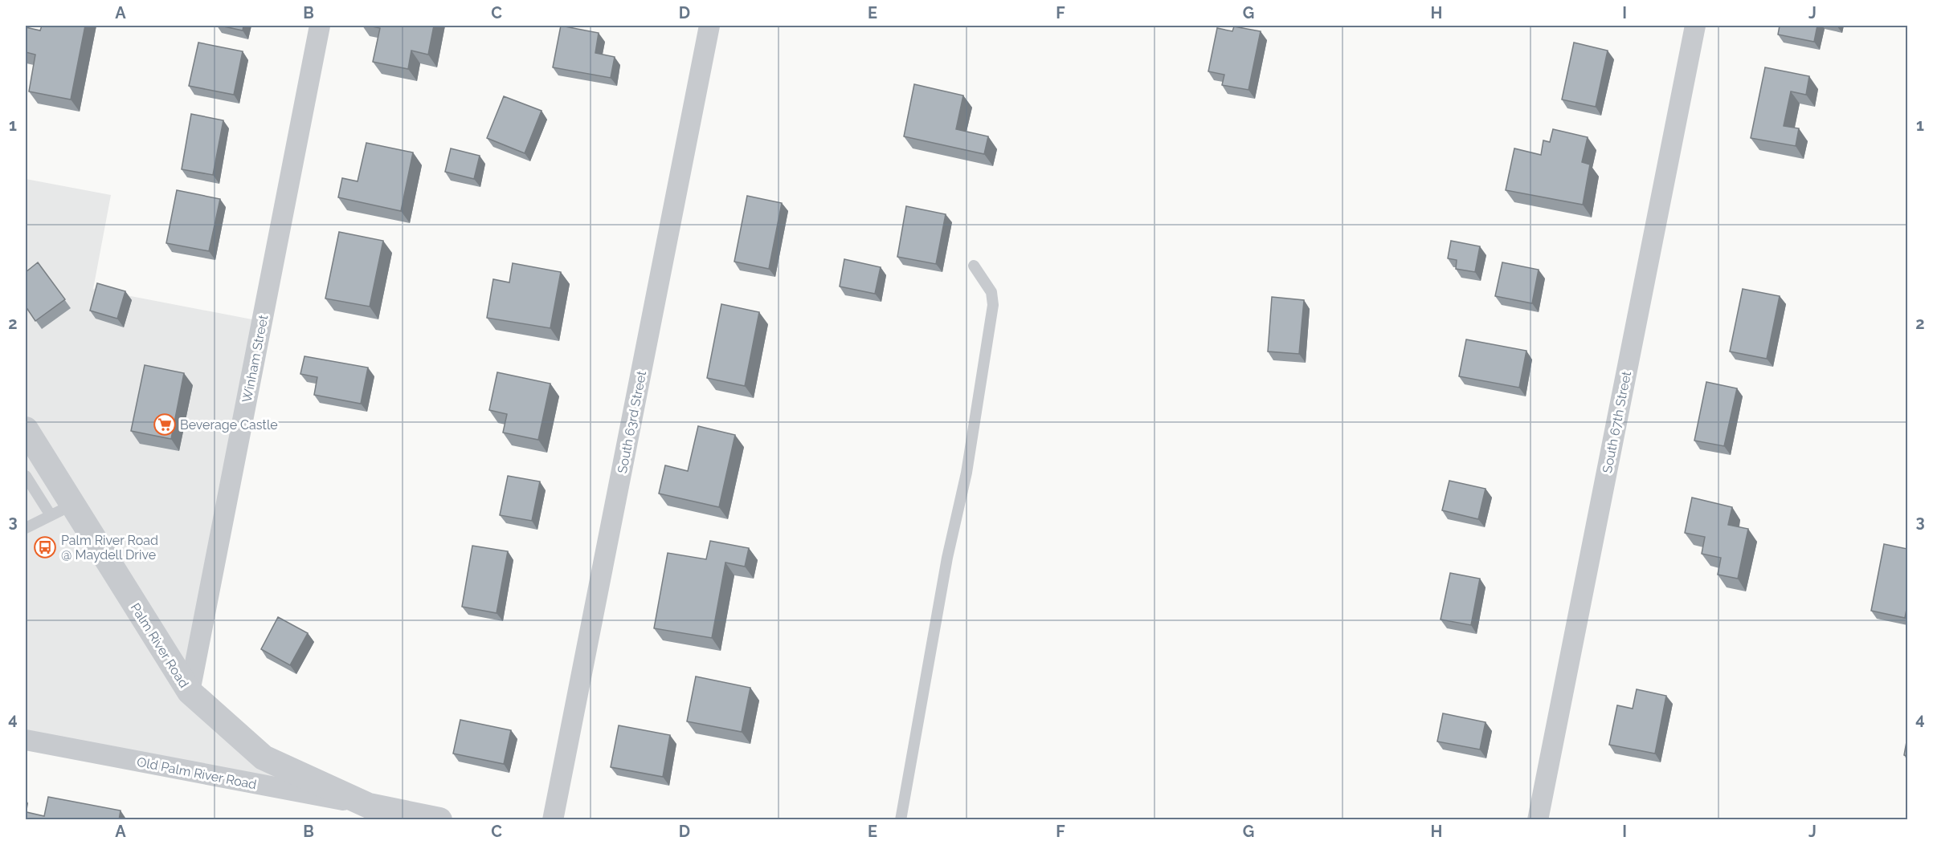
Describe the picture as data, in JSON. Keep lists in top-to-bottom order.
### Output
{
  "streets": {
    "street": [
      "Winham Street",
      "South 63rd Street",
      "South 67th Street",
      "Palm River Road",
      "Old Palm River Road"
    ]
  },
  "crossings": [
    ["Winham Street", "Palm River Road"],
    ["Palm River Road", "Old Palm River Road"]
  ],
  "places": {
    "supermarket": ["Beverage Castle"],
    "bus stop": ["Palm River Road @ Maydell Drive"]
  },
  "grid": {
    "columns": [
      "A",
      "B",
      "C",
      "D",
      "E",
      "F",
      "G",
      "H",
      "I",
      "J"
    ],
    "rows": [
      "1",
      "2",
      "3",
      "4"
    ]
  }
}
